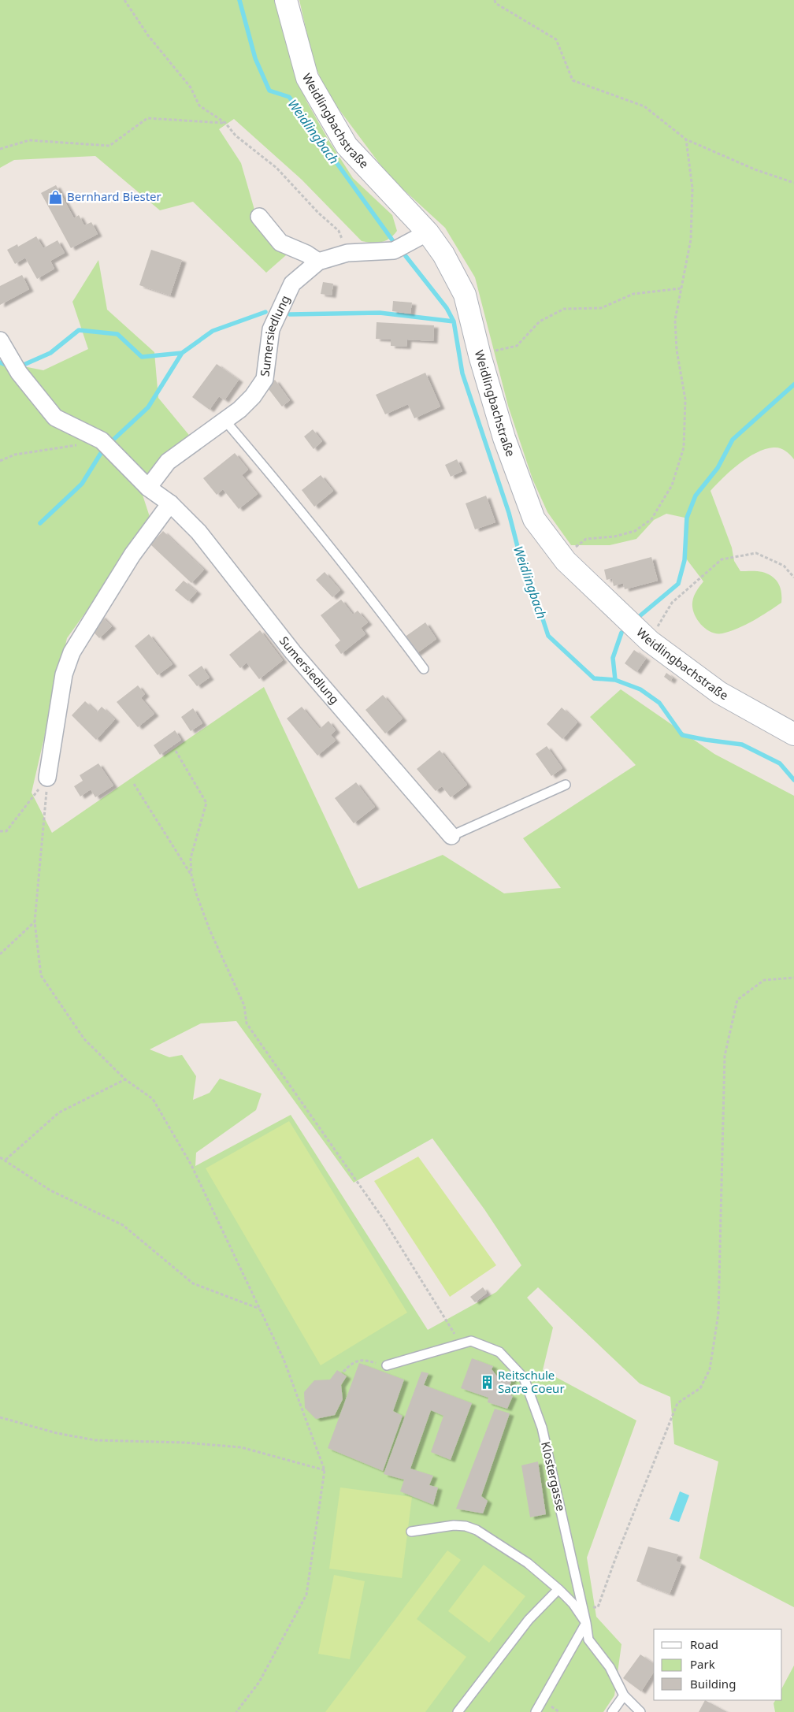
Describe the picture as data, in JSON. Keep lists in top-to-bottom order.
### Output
{
  "streets": {
    "main road": ["Weidlingbachstraße"],
    "street": ["Sumersiedlung"],
    "lane": ["Klostergasse"]
  },
  "crossings": [
    ["Weidlingbachstraße", "Sumersiedlung"]
  ],
  "water": ["Weidlingbach"],
  "places": {
    "shop": ["Bernhard Biester"],
    "building": ["Reitschule Sacre Coeur"]
  },
  "legend": ["Road", "Park", "Building"]
}
